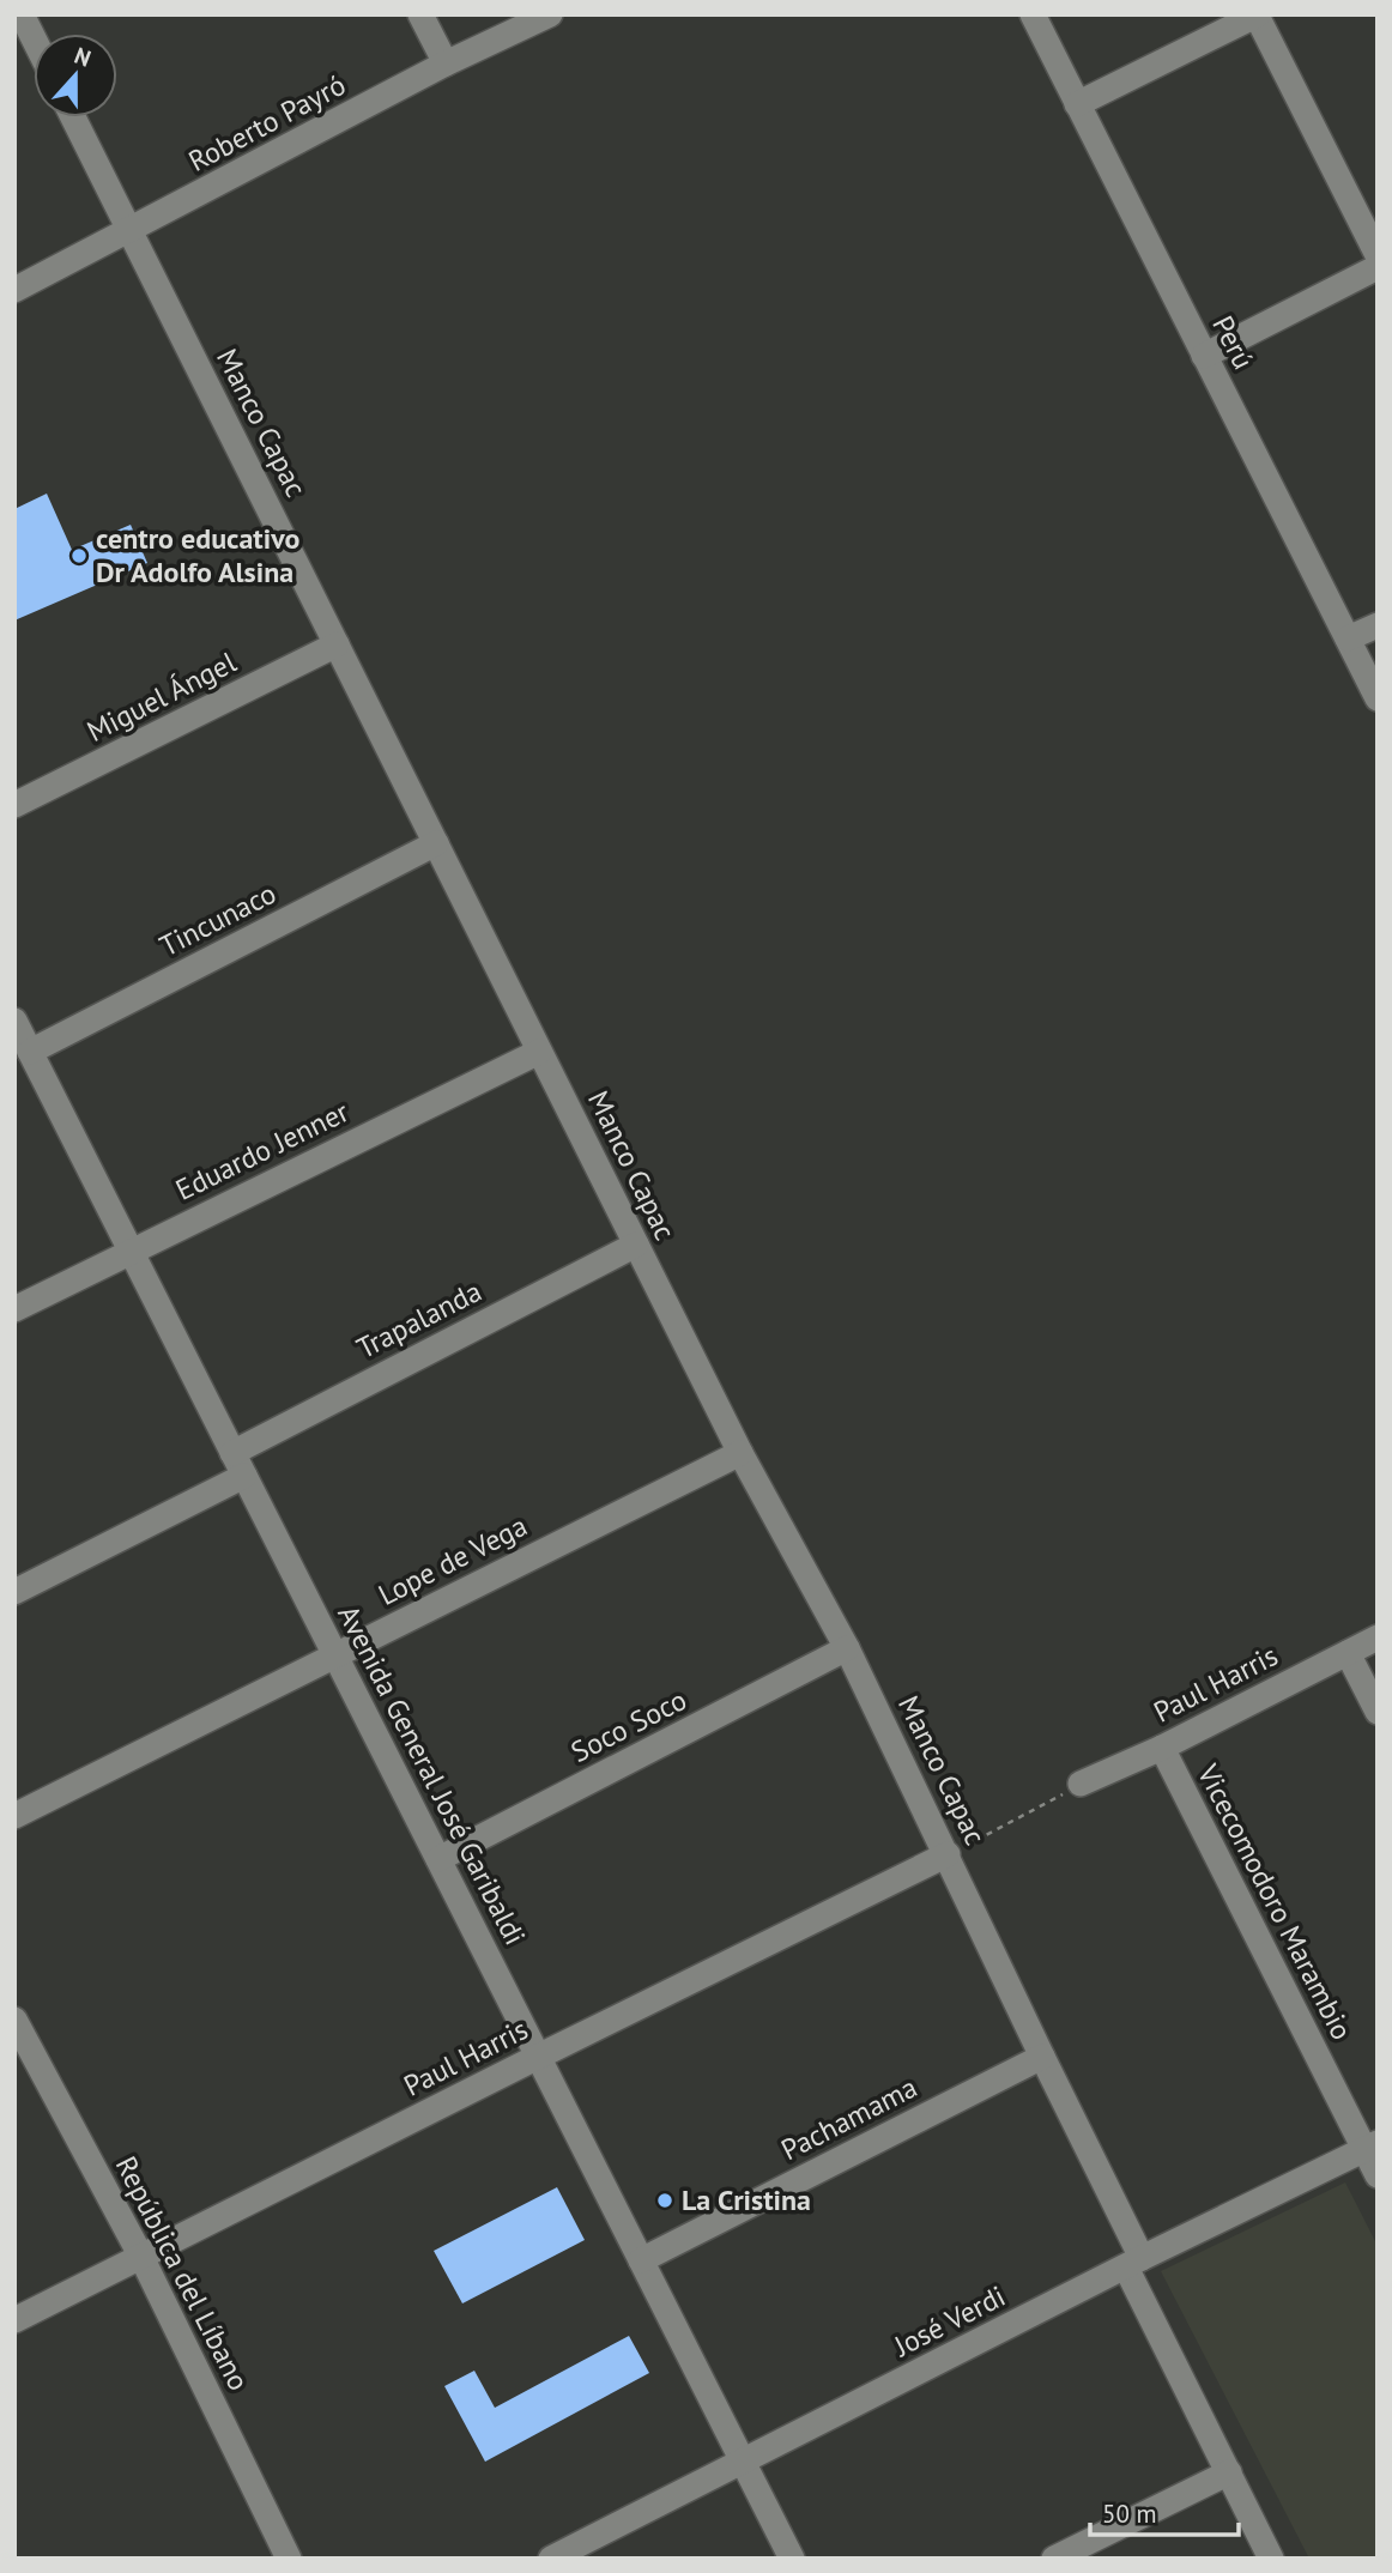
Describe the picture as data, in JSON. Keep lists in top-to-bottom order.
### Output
{
  "streets": {
    "street": [
      "Roberto Payró",
      "Perú",
      "Manco Capac",
      "Miguel Ángel",
      "Tincunaco",
      "Eduardo Jenner",
      "Trapalanda",
      "Lope de Vega",
      "Paul Harris",
      "Soco Soco",
      "Avenida General José Garibaldi",
      "Vicecomodoro Marambio",
      "Pachamama",
      "República del Líbano",
      "José Verdi"
    ]
  },
  "crossings": [
    ["Roberto Payró", "Manco Capac"],
    ["Manco Capac", "Miguel Ángel"],
    ["Manco Capac", "Tincunaco"],
    ["Manco Capac", "Eduardo Jenner"],
    ["Manco Capac", "Trapalanda"],
    ["Manco Capac", "Lope de Vega"],
    ["Manco Capac", "Paul Harris"],
    ["Manco Capac", "Soco Soco"],
    ["Manco Capac", "Pachamama"],
    ["Manco Capac", "José Verdi"],
    ["Tincunaco", "Avenida General José Garibaldi"],
    ["Eduardo Jenner", "Avenida General José Garibaldi"],
    ["Trapalanda", "Avenida General José Garibaldi"],
    ["Lope de Vega", "Avenida General José Garibaldi"],
    ["Paul Harris", "Avenida General José Garibaldi"],
    ["Paul Harris", "Vicecomodoro Marambio"],
    ["Paul Harris", "República del Líbano"],
    ["Soco Soco", "Avenida General José Garibaldi"],
    ["Avenida General José Garibaldi", "Pachamama"],
    ["Avenida General José Garibaldi", "José Verdi"],
    ["Vicecomodoro Marambio", "José Verdi"]
  ],
  "places": ["centro educativo Dr Adolfo Alsina", "La Cristina"],
  "scale_bar": "50 m",
  "north": "top"
}
